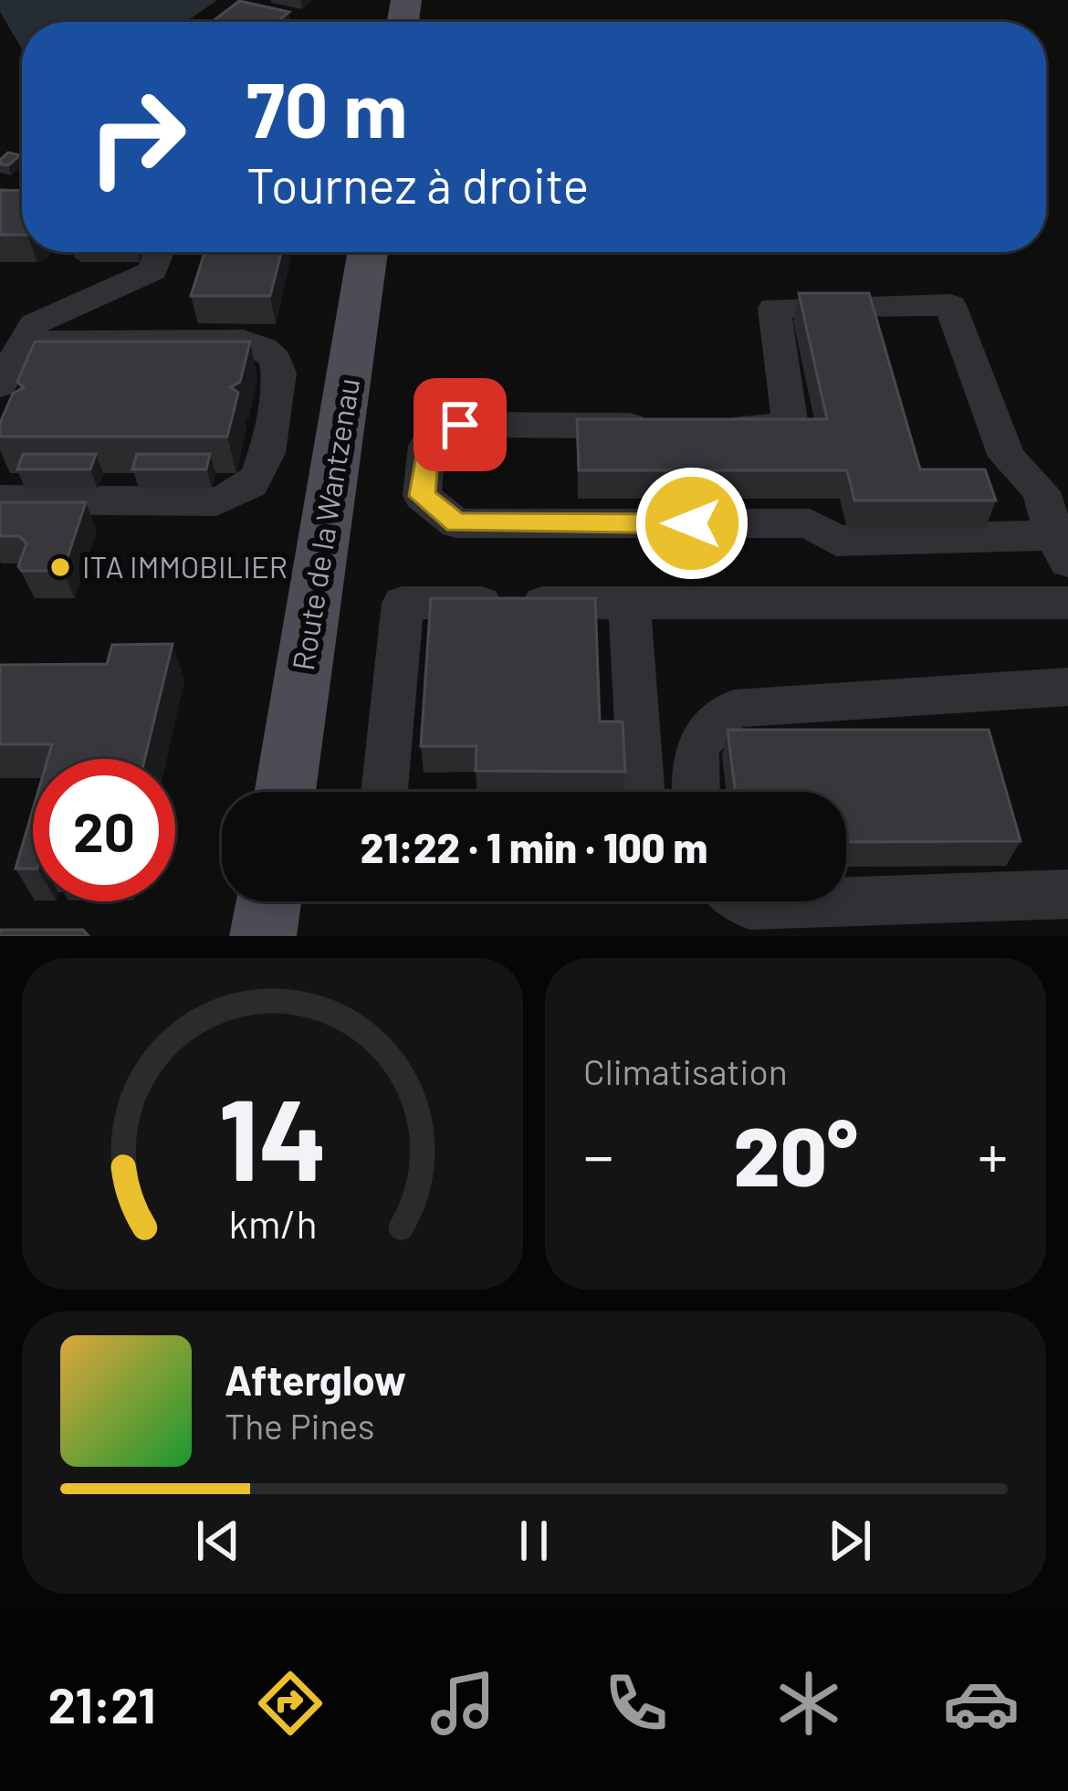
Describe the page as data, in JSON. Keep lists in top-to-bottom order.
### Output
{
  "streets": {
    "main road": ["Route de la Wantzenau"]
  },
  "places": ["ITA IMMOBILIER"],
  "page": {
    "turn": ["70 m", "Tournez à droite"],
    "limit": "20",
    "trip": "21:22 · 1 min · 100 m",
    "tile": "Climatisation",
    "heat": ["−", "20°", "+"],
    "song": ["Afterglow", "The Pines"],
    "tabs": "21:21",
    "gauge": ["14", "km/h"]
  }
}
